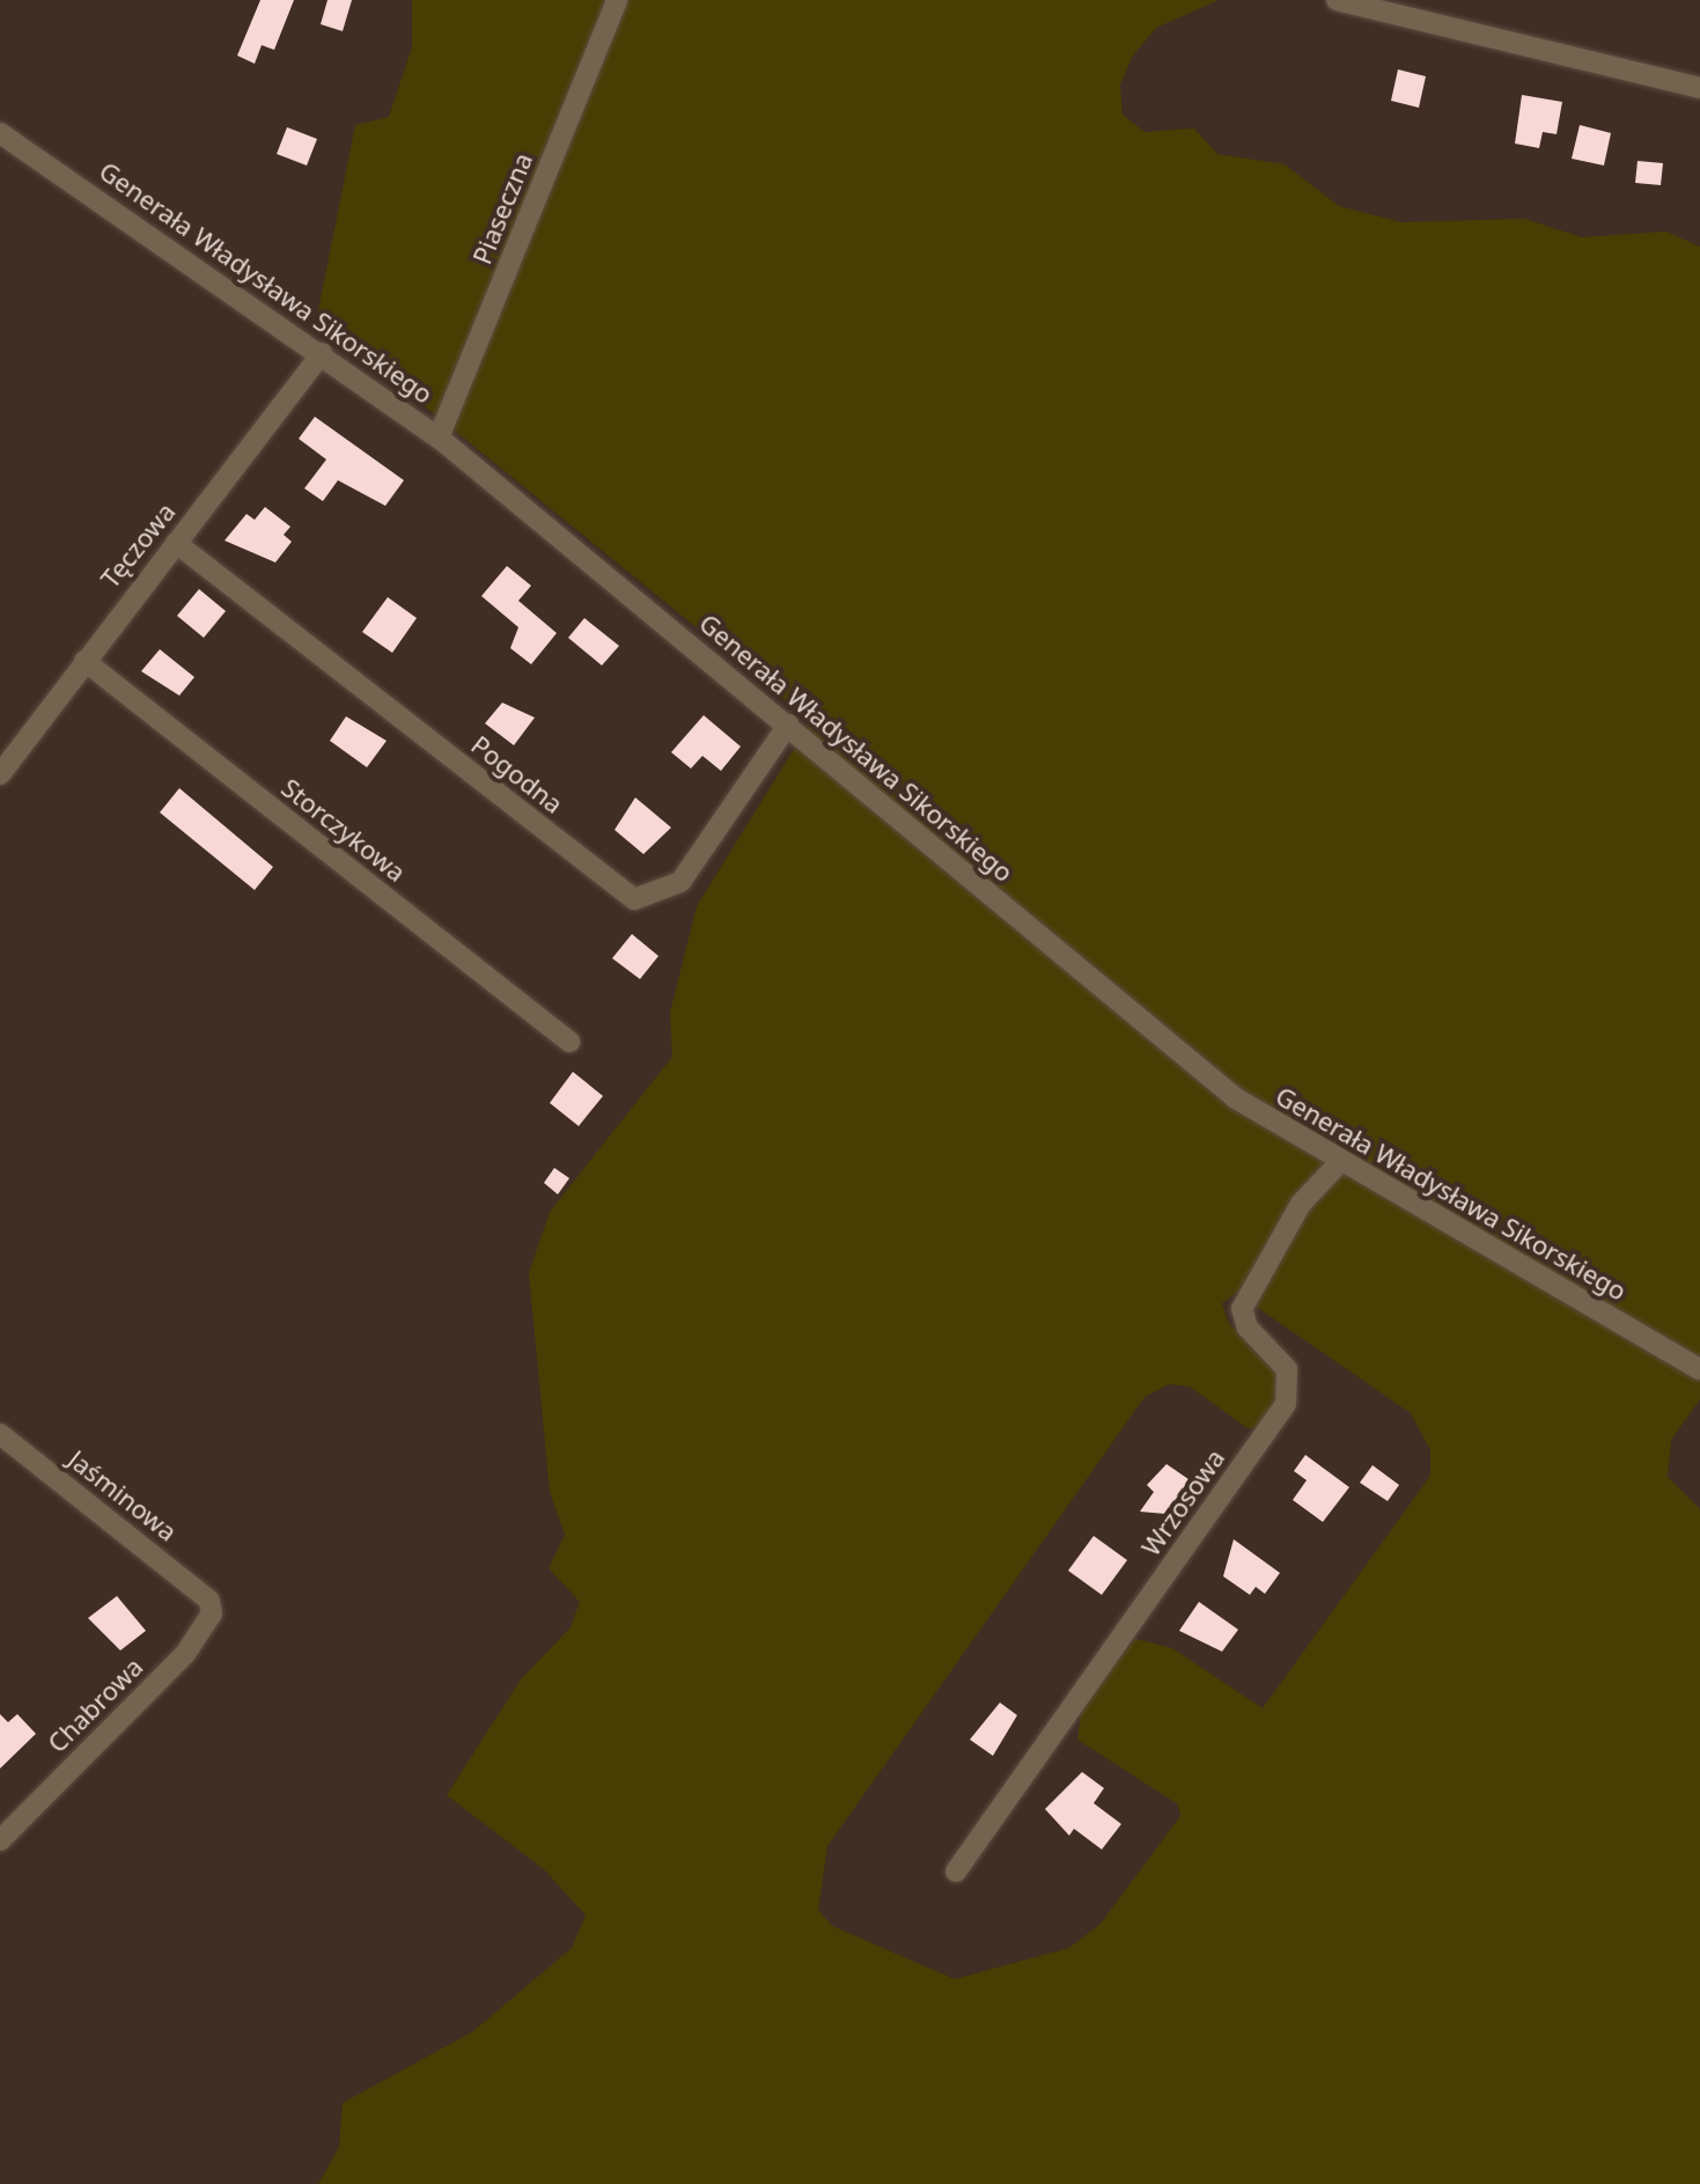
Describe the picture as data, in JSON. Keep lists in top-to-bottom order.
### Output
{
  "streets": {
    "street": [
      "Piaseczna",
      "Generała Władysława Sikorskiego",
      "Tęczowa",
      "Pogodna",
      "Storczykowa",
      "Jaśminowa",
      "Wrzosowa",
      "Chabrowa"
    ]
  },
  "crossings": [
    ["Piaseczna", "Generała Władysława Sikorskiego"],
    ["Generała Władysława Sikorskiego", "Tęczowa"],
    ["Generała Władysława Sikorskiego", "Pogodna"],
    ["Generała Władysława Sikorskiego", "Wrzosowa"],
    ["Tęczowa", "Pogodna"],
    ["Tęczowa", "Storczykowa"],
    ["Jaśminowa", "Chabrowa"]
  ]
}
